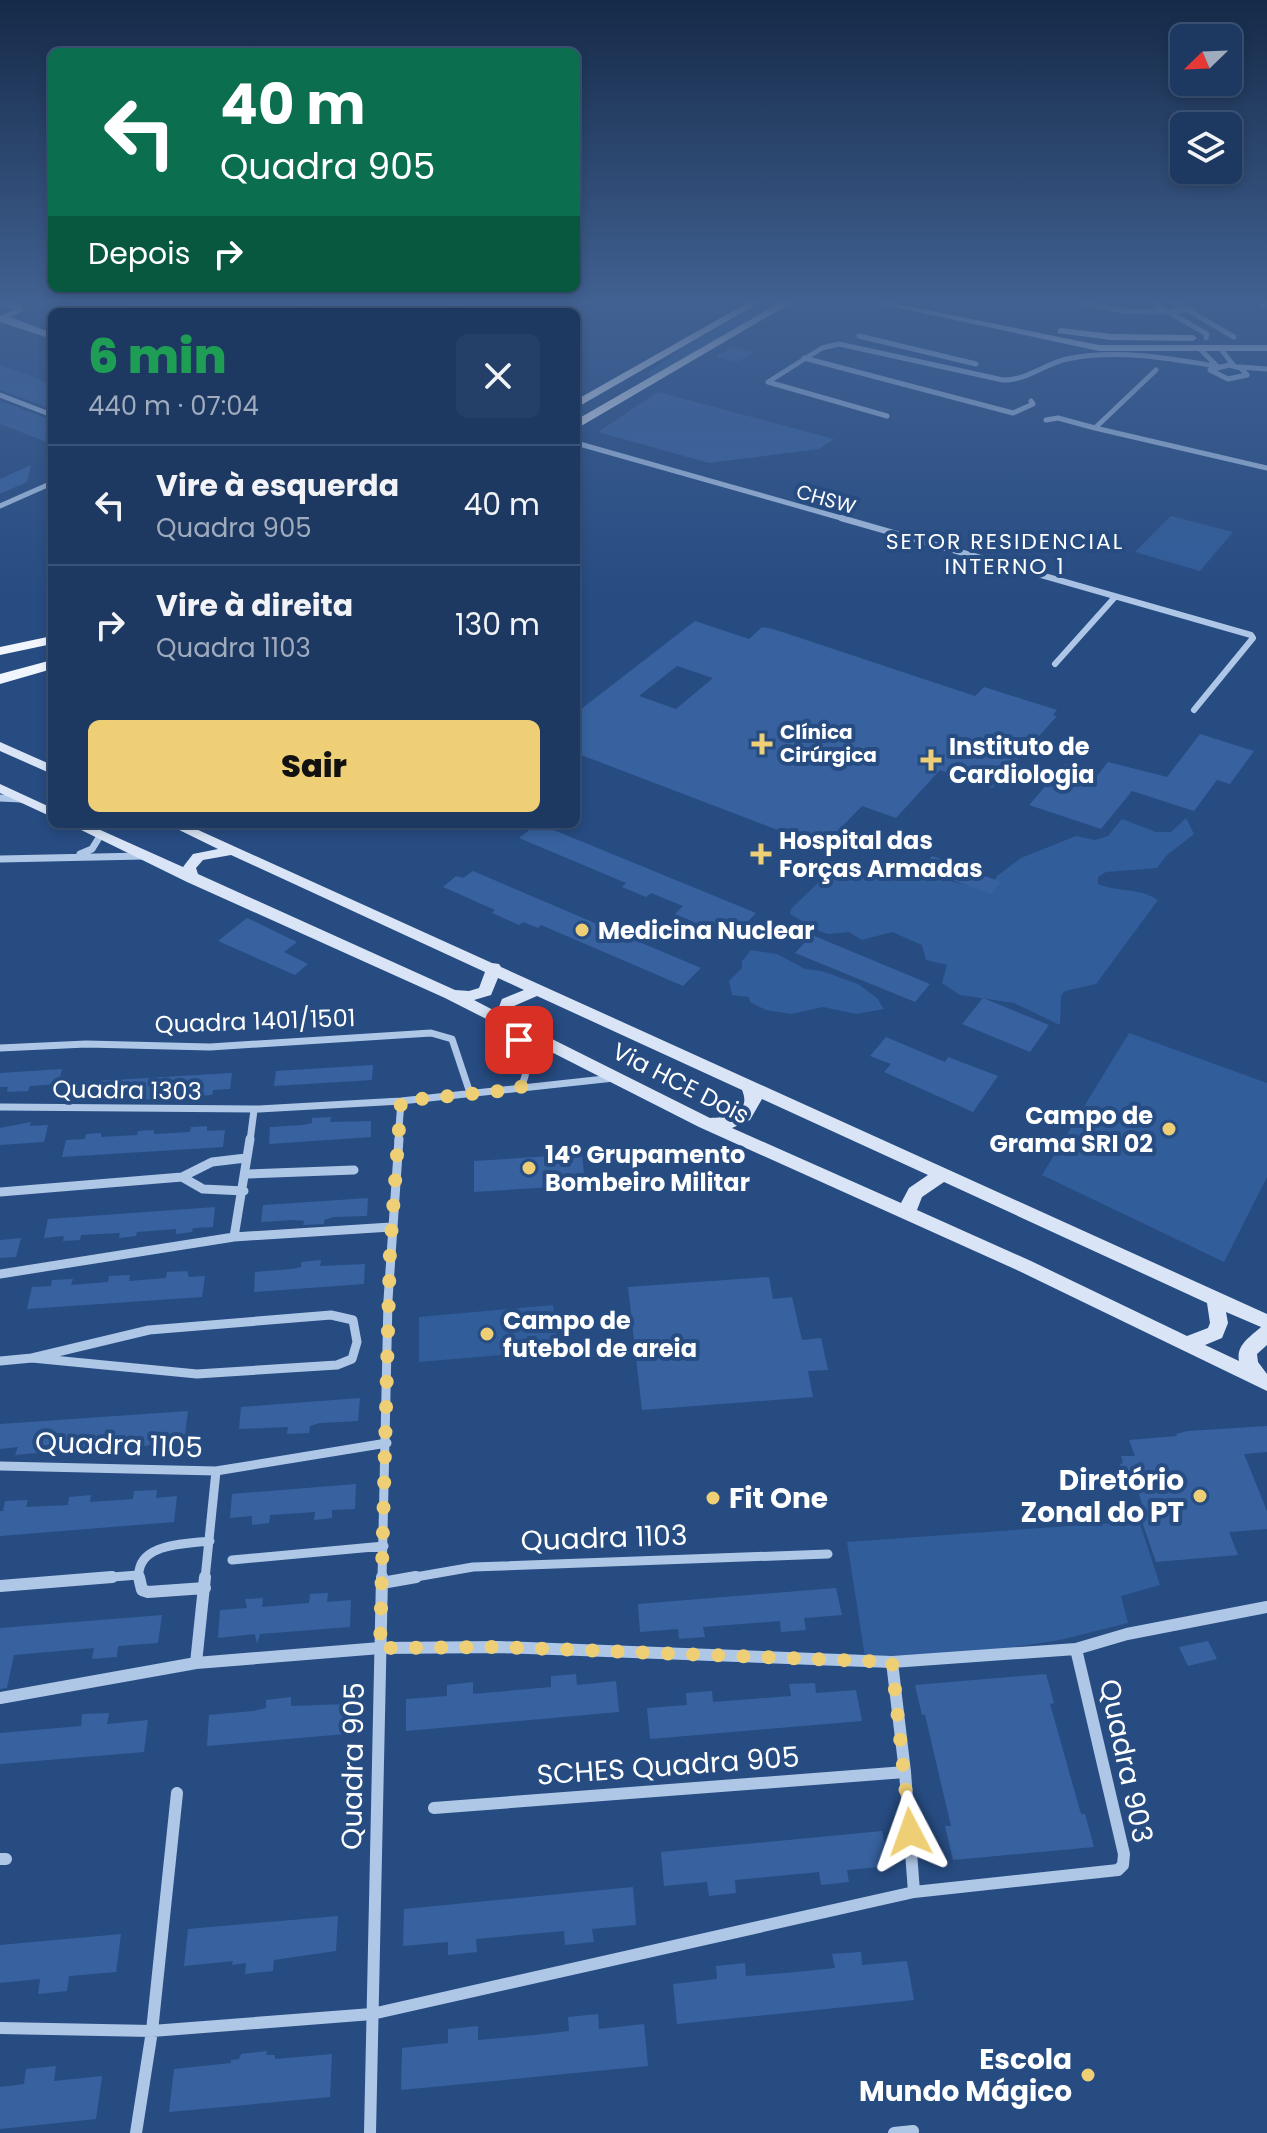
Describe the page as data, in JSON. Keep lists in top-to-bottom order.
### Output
{
  "streets": {
    "main road": ["Via HCE Dois"],
    "street": [
      "CHSW",
      "Quadra 1401/1501",
      "Quadra 1303",
      "Quadra 1105",
      "Quadra 1103",
      "Quadra 903",
      "Quadra 905",
      "SCHES Quadra 905"
    ]
  },
  "crossings": [
    ["Quadra 1401/1501", "Quadra 1303"],
    ["Via HCE Dois", "Quadra 1303"]
  ],
  "districts": ["SETOR RESIDENCIAL INTERNO 1"],
  "places": {
    "health": ["Clínica Cirúrgica", "Instituto de Cardiologia", "Hospital das Forças Armadas"],
    "other": [
      "Medicina Nuclear",
      "Campo de Grama SRI 02",
      "14° Grupamento Bombeiro Militar",
      "Campo de futebol de areia",
      "Diretório Zonal do PT",
      "Fit One",
      "Escola Mundo Mágico"
    ]
  },
  "north": "bottom left",
  "page": {
    "turn": ["40 m", "Quadra 905"],
    "then": "Depois",
    "heading": ["6 min", "440 m · 07:04"],
    "list": [
      {
        "name": "Vire à esquerda",
        "note": "Quadra 905",
        "value": "40 m"
      },
      {
        "name": "Vire à direita",
        "note": "Quadra 1103",
        "value": "130 m"
      }
    ],
    "buttons": "Sair"
  }
}
